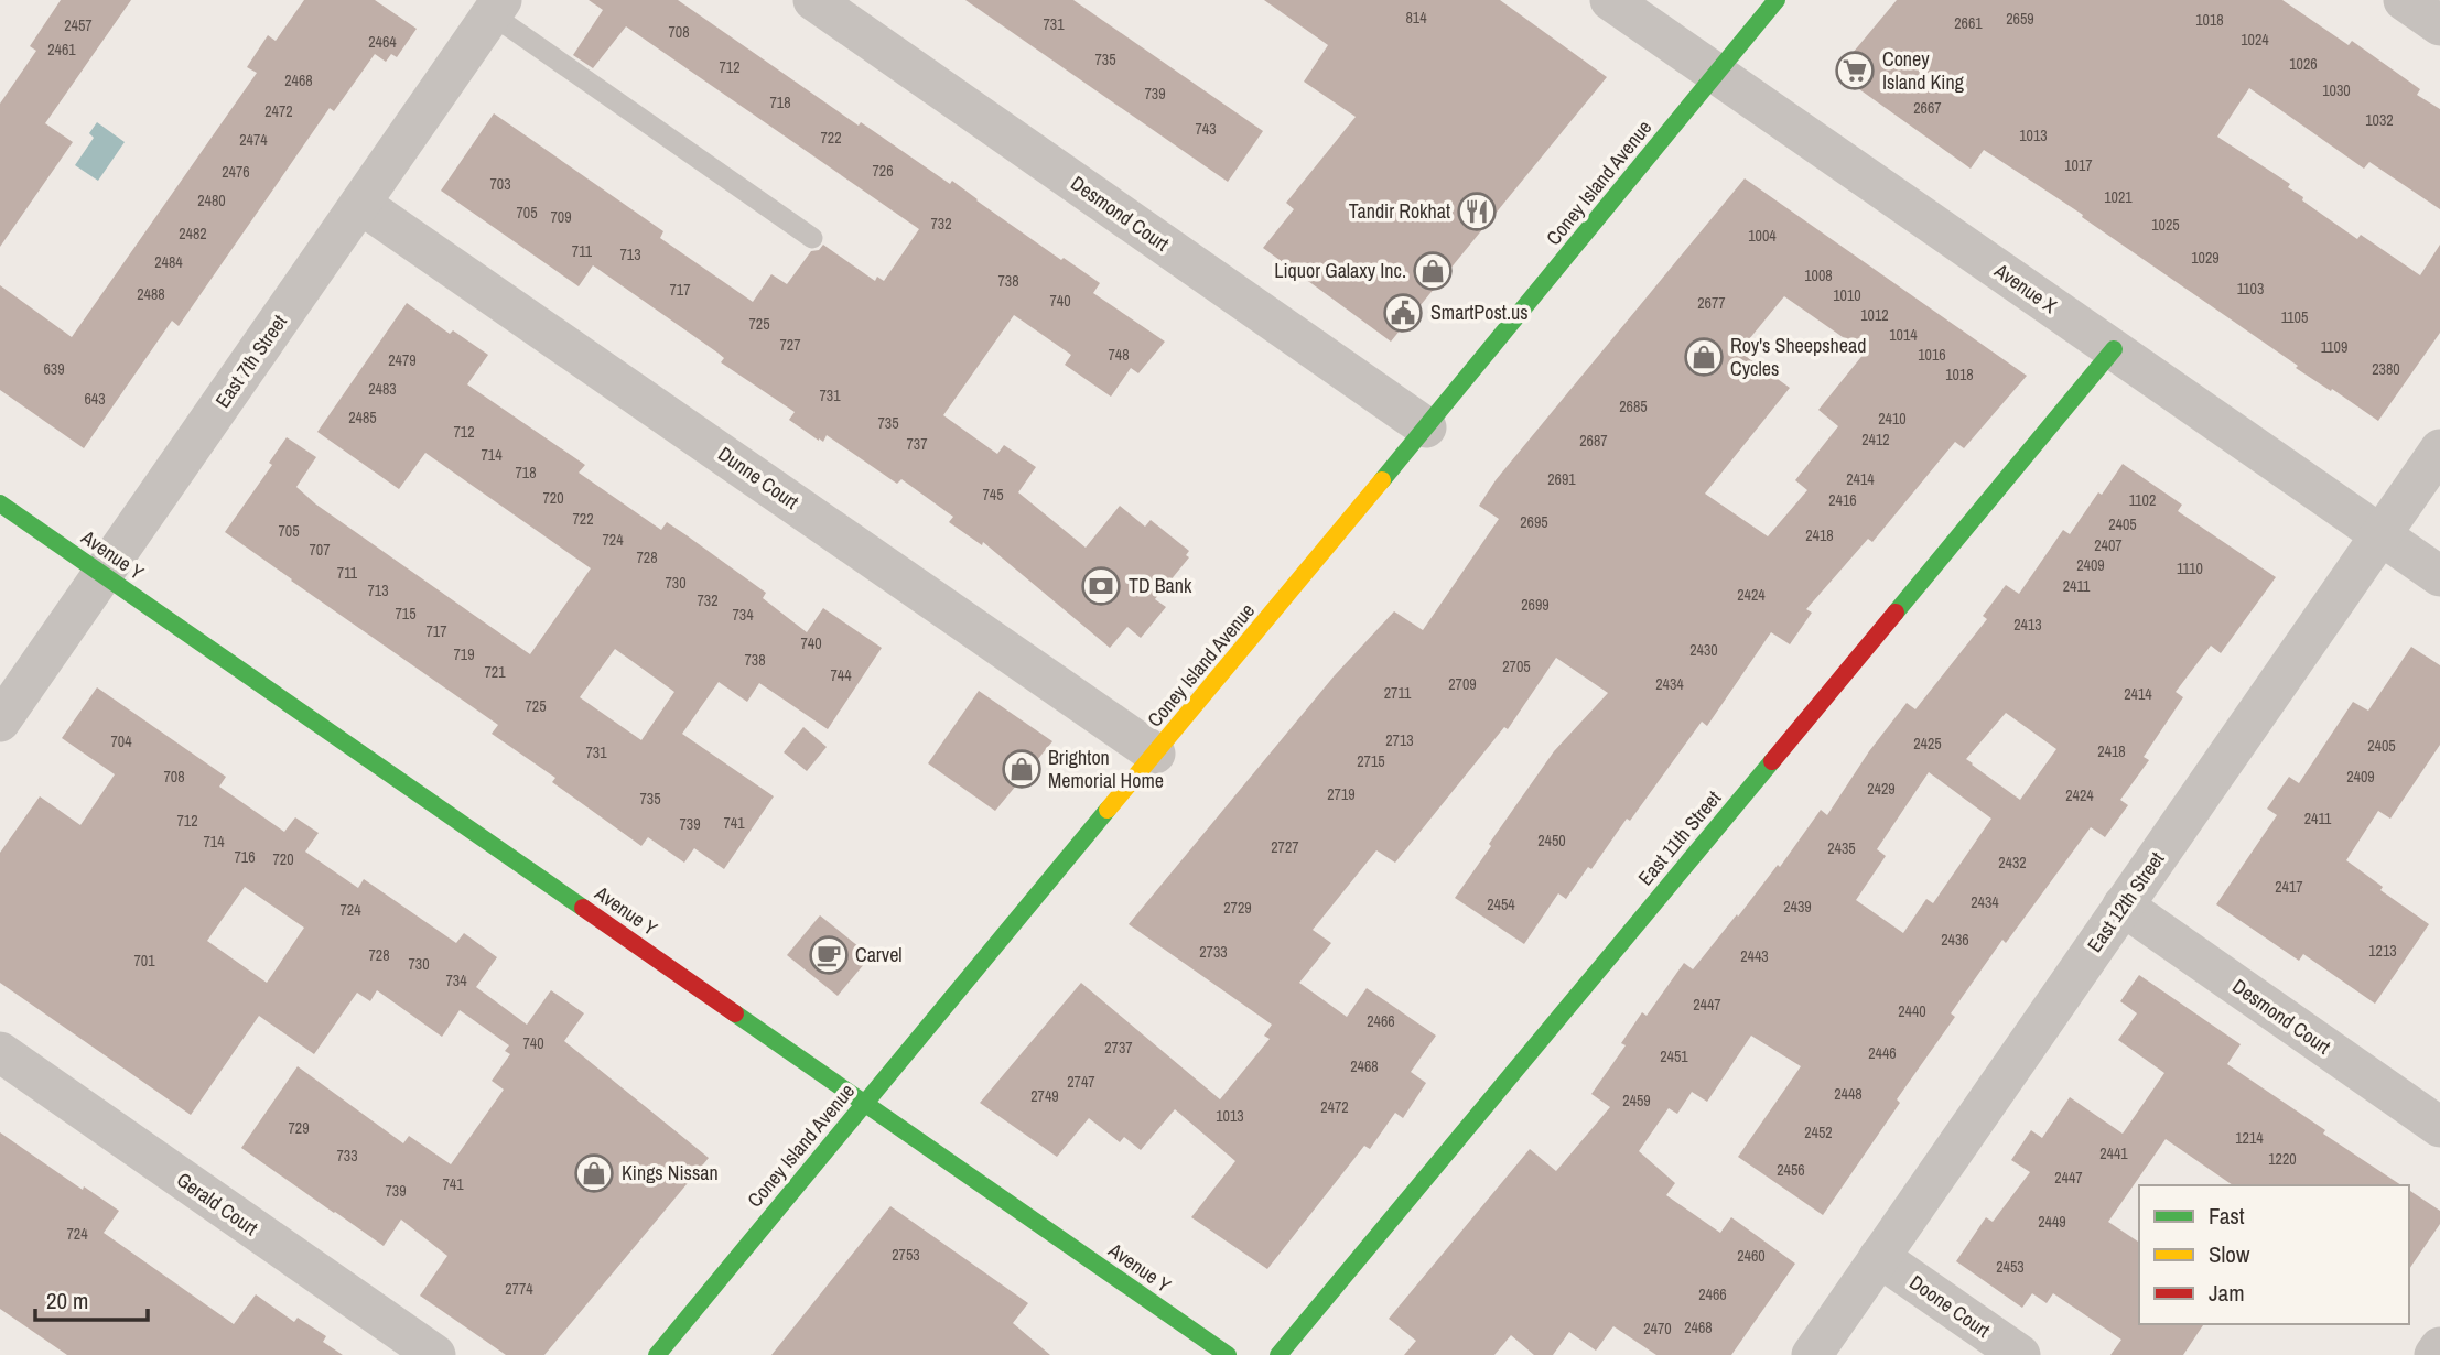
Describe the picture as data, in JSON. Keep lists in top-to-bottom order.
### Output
{
  "streets": {
    "street": [
      "Coney Island Avenue",
      "Desmond Court",
      "Avenue X",
      "East 7th Street",
      "Dunne Court",
      "Avenue Y",
      "East 11th Street",
      "East 12th Street",
      "Gerald Court",
      "Doone Court"
    ]
  },
  "crossings": [
    ["Coney Island Avenue", "Desmond Court"],
    ["Coney Island Avenue", "Avenue X"],
    ["Coney Island Avenue", "Dunne Court"],
    ["Coney Island Avenue", "Avenue Y"],
    ["Desmond Court", "East 12th Street"],
    ["Avenue X", "East 11th Street"],
    ["Avenue X", "East 12th Street"],
    ["East 7th Street", "Dunne Court"],
    ["East 7th Street", "Avenue Y"],
    ["East 12th Street", "Doone Court"]
  ],
  "places": {
    "supermarket": ["Coney Island King"],
    "restaurant": ["Tandir Rokhat"],
    "shop": [
      "Liquor Galaxy Inc.",
      "Roy's Sheepshead Cycles",
      "Brighton Memorial Home",
      "Kings Nissan"
    ],
    "public building": ["SmartPost.us"],
    "bank": ["TD Bank"],
    "cafe": ["Carvel"]
  },
  "house_numbers": [
    "814",
    "2659",
    "1018",
    "2661",
    "731",
    "2457",
    "708",
    "1024",
    "2464",
    "2461",
    "735",
    "1026",
    "712",
    "2468",
    "1030",
    "739",
    "718",
    "2667",
    "2472",
    "1032",
    "743",
    "1013",
    "722",
    "2474",
    "1017",
    "726",
    "2476",
    "703",
    "1021",
    "2480",
    "705",
    "709",
    "732",
    "1025",
    "2482",
    "1004",
    "711",
    "713",
    "1029",
    "2484",
    "1008",
    "738",
    "1103",
    "717",
    "2488",
    "1010",
    "740",
    "2677",
    "1012",
    "1105",
    "725",
    "1014",
    "727",
    "1109",
    "748",
    "1016",
    "2479",
    "639",
    "2380",
    "1018",
    "2483",
    "731",
    "643",
    "2685",
    "2485",
    "2410",
    "735",
    "712",
    "2412",
    "2687",
    "737",
    "714",
    "718",
    "2691",
    "2414",
    "745",
    "720",
    "2416",
    "1102",
    "722",
    "2695",
    "2405",
    "705",
    "2418",
    "724",
    "2407",
    "707",
    "728",
    "2409",
    "1110",
    "711",
    "730",
    "2411",
    "713",
    "2424",
    "732",
    "2699",
    "715",
    "734",
    "2413",
    "717",
    "740",
    "2430",
    "719",
    "738",
    "2705",
    "721",
    "744",
    "2709",
    "2434",
    "2711",
    "2414",
    "725",
    "2713",
    "704",
    "2425",
    "2405",
    "2418",
    "731",
    "2715",
    "708",
    "2409",
    "2429",
    "2719",
    "2424",
    "735",
    "2411",
    "712",
    "741",
    "739",
    "2450",
    "714",
    "2727",
    "2435",
    "716",
    "720",
    "2432",
    "2417",
    "2434",
    "2454",
    "2439",
    "2729",
    "724",
    "2436",
    "1213",
    "2733",
    "728",
    "2443",
    "701",
    "730",
    "734",
    "2447",
    "2440",
    "2466",
    "740",
    "2737",
    "2446",
    "2451",
    "2468",
    "2747",
    "2448",
    "2749",
    "2459",
    "2472",
    "1013",
    "729",
    "2452",
    "1214",
    "2441",
    "733",
    "1220",
    "2456",
    "2447",
    "741",
    "739",
    "2449",
    "724",
    "2753",
    "2460",
    "2453",
    "2774",
    "2466",
    "2468",
    "2470"
  ],
  "legend": ["Fast", "Slow", "Jam"],
  "scale_bar": "20 m"
}
